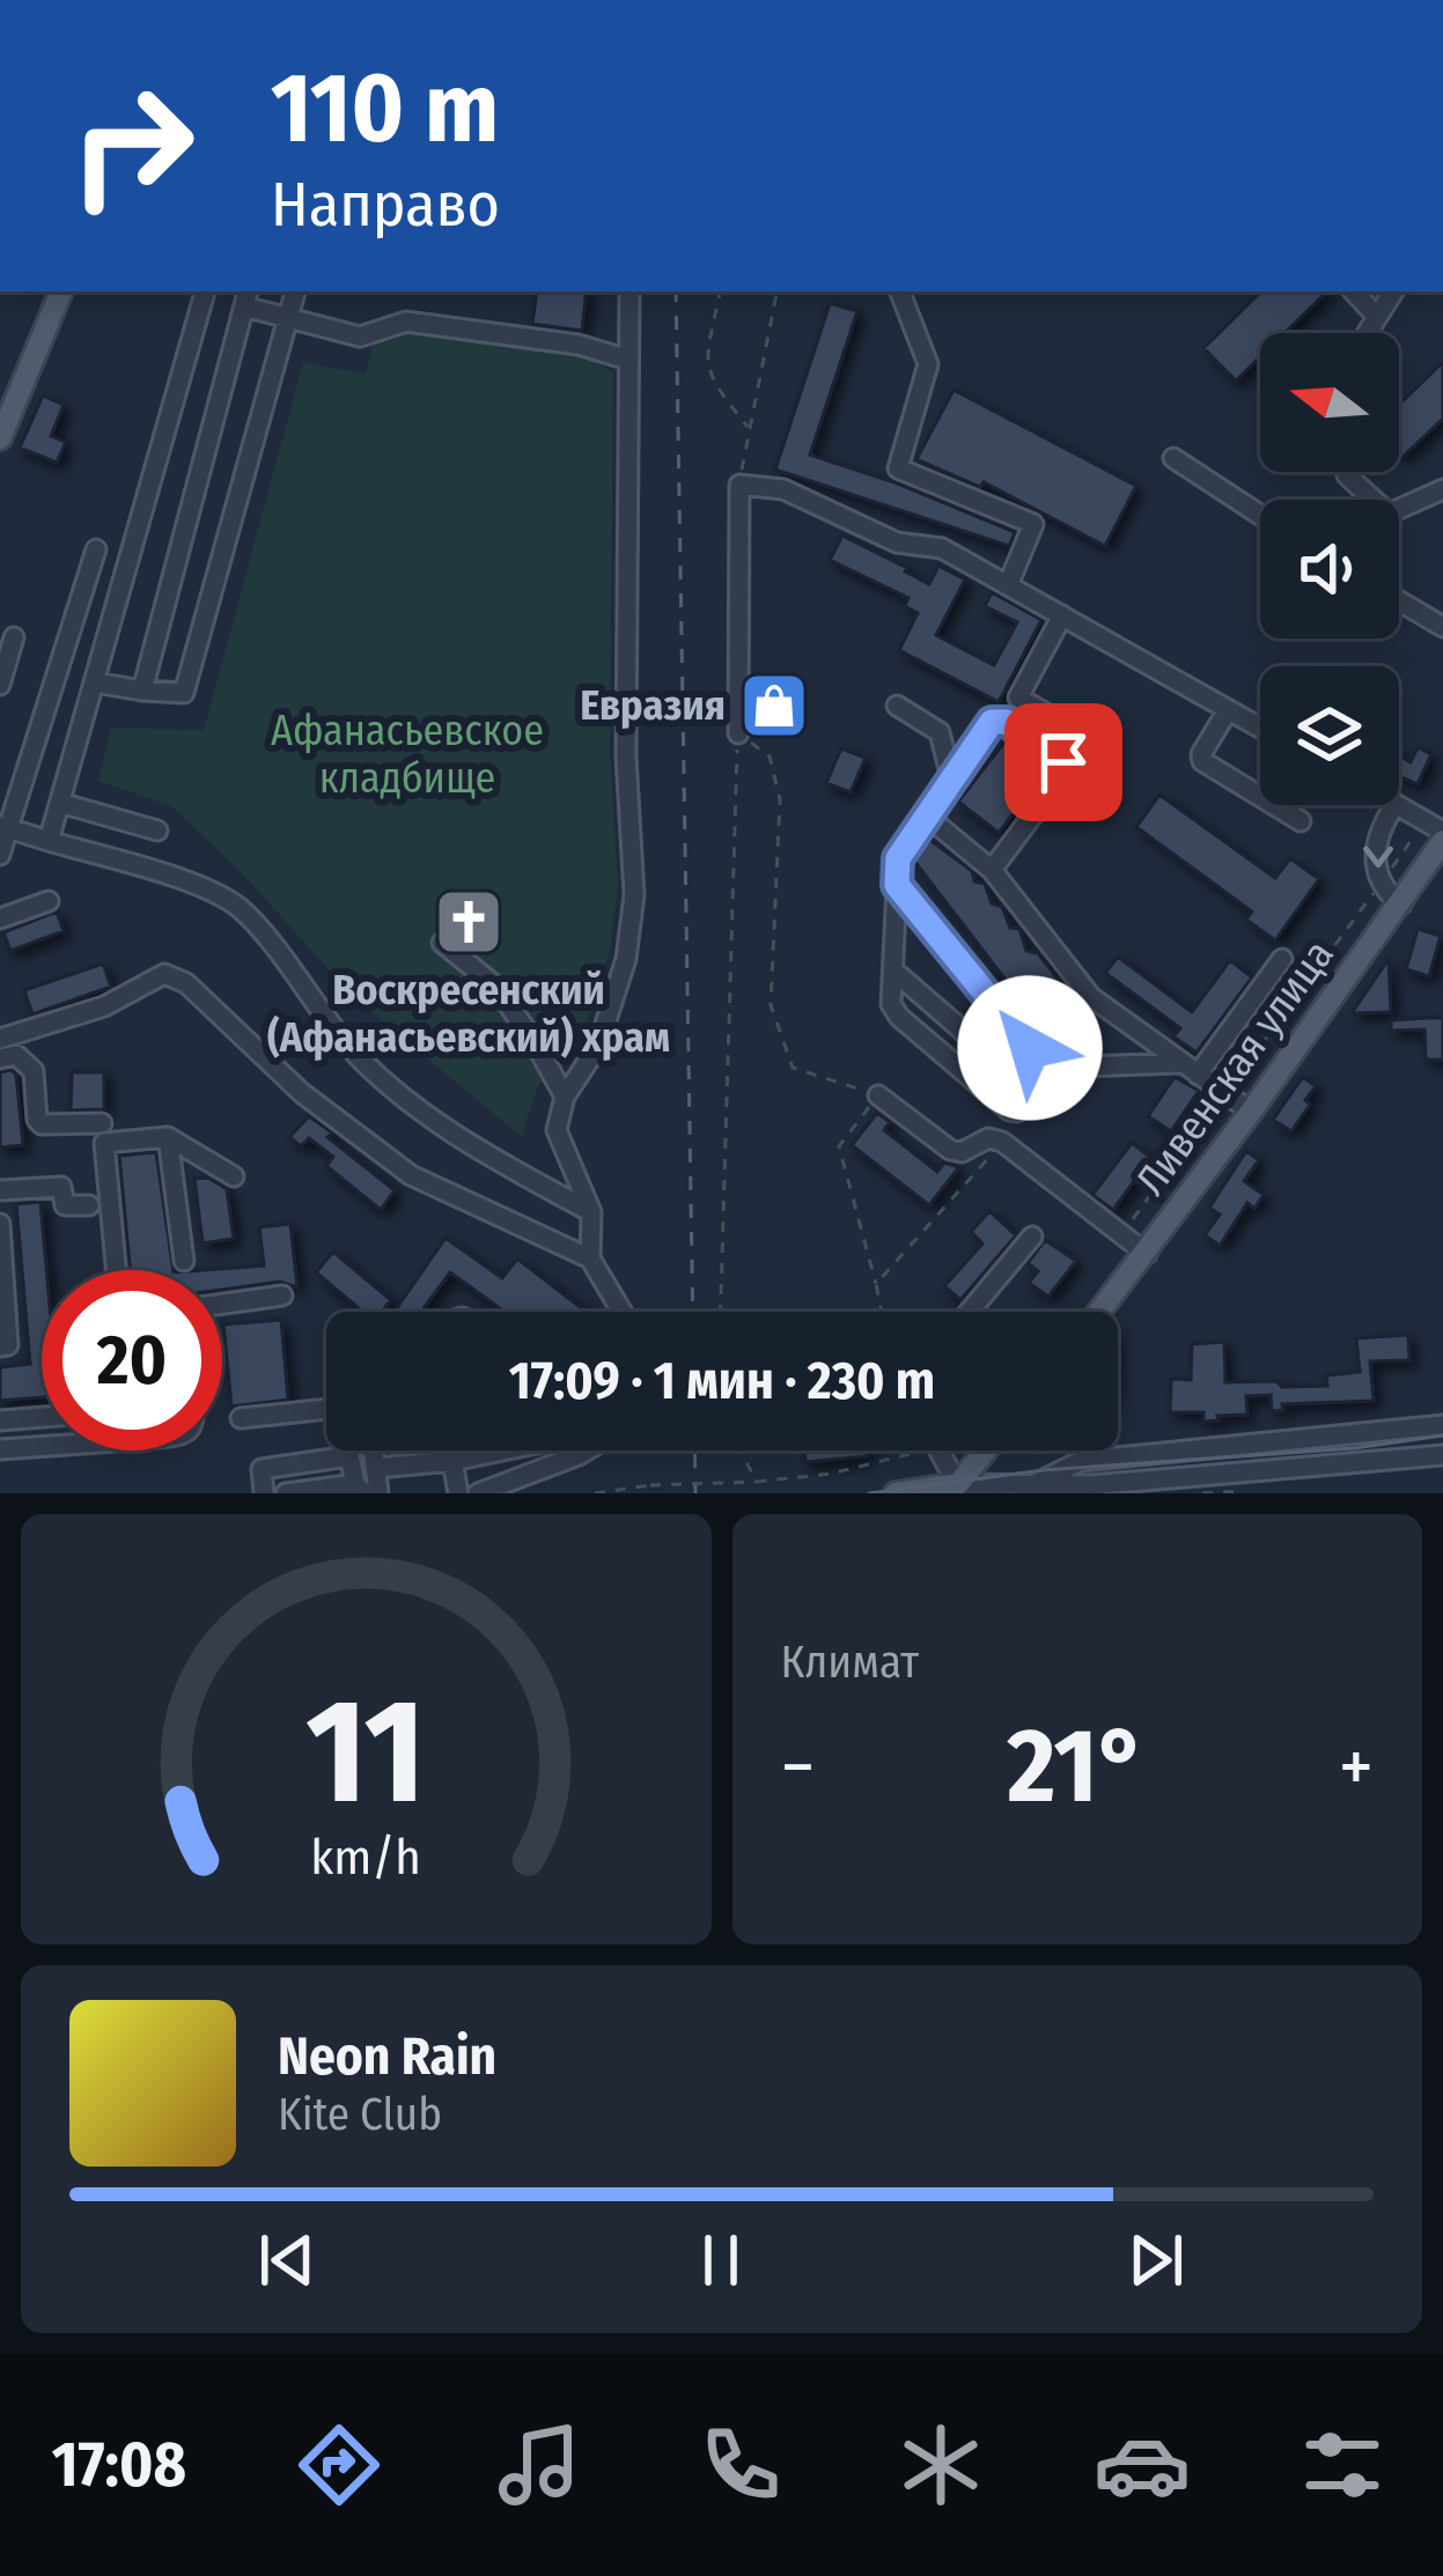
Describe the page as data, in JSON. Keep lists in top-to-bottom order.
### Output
{
  "streets": {
    "main road": ["Ливенская улица"]
  },
  "parks": ["Афанасьевское кладбище"],
  "places": {
    "shop": ["Евразия"],
    "church": ["Воскресенский (Афанасьевский) храм"]
  },
  "north": "left",
  "page": {
    "turn": ["110 m", "Направо"],
    "limit": "20",
    "trip": "17:09 · 1 мин · 230 m",
    "tile": "Климат",
    "heat": ["−", "21°", "+"],
    "song": ["Neon Rain", "Kite Club"],
    "tabs": "17:08",
    "gauge": ["11", "km/h"]
  }
}
